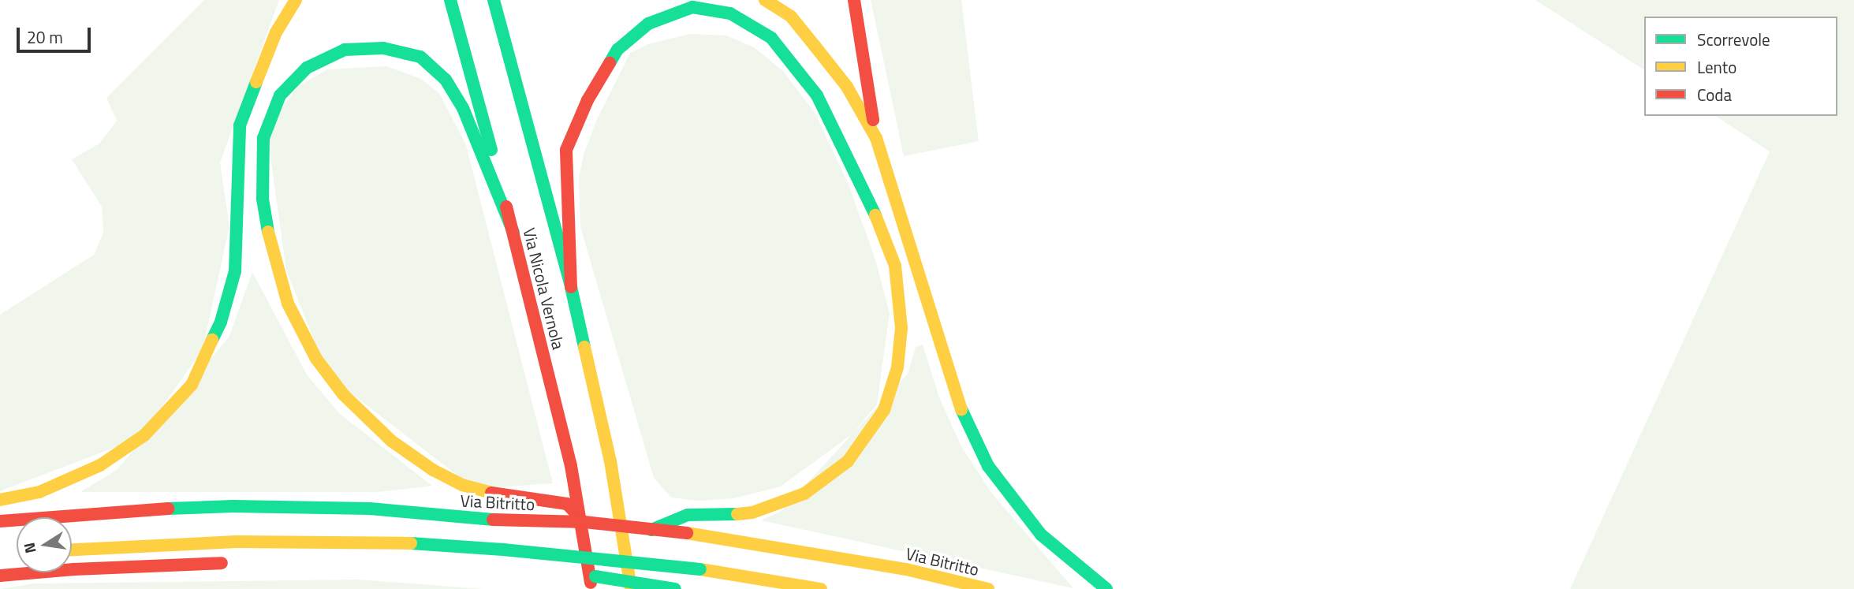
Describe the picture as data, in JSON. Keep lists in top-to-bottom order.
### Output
{
  "streets": {
    "main road": ["Via Nicola Vernola", "Via Bitritto"]
  },
  "legend": ["Scorrevole", "Lento", "Coda"],
  "scale_bar": "20 m",
  "north": "left"
}
